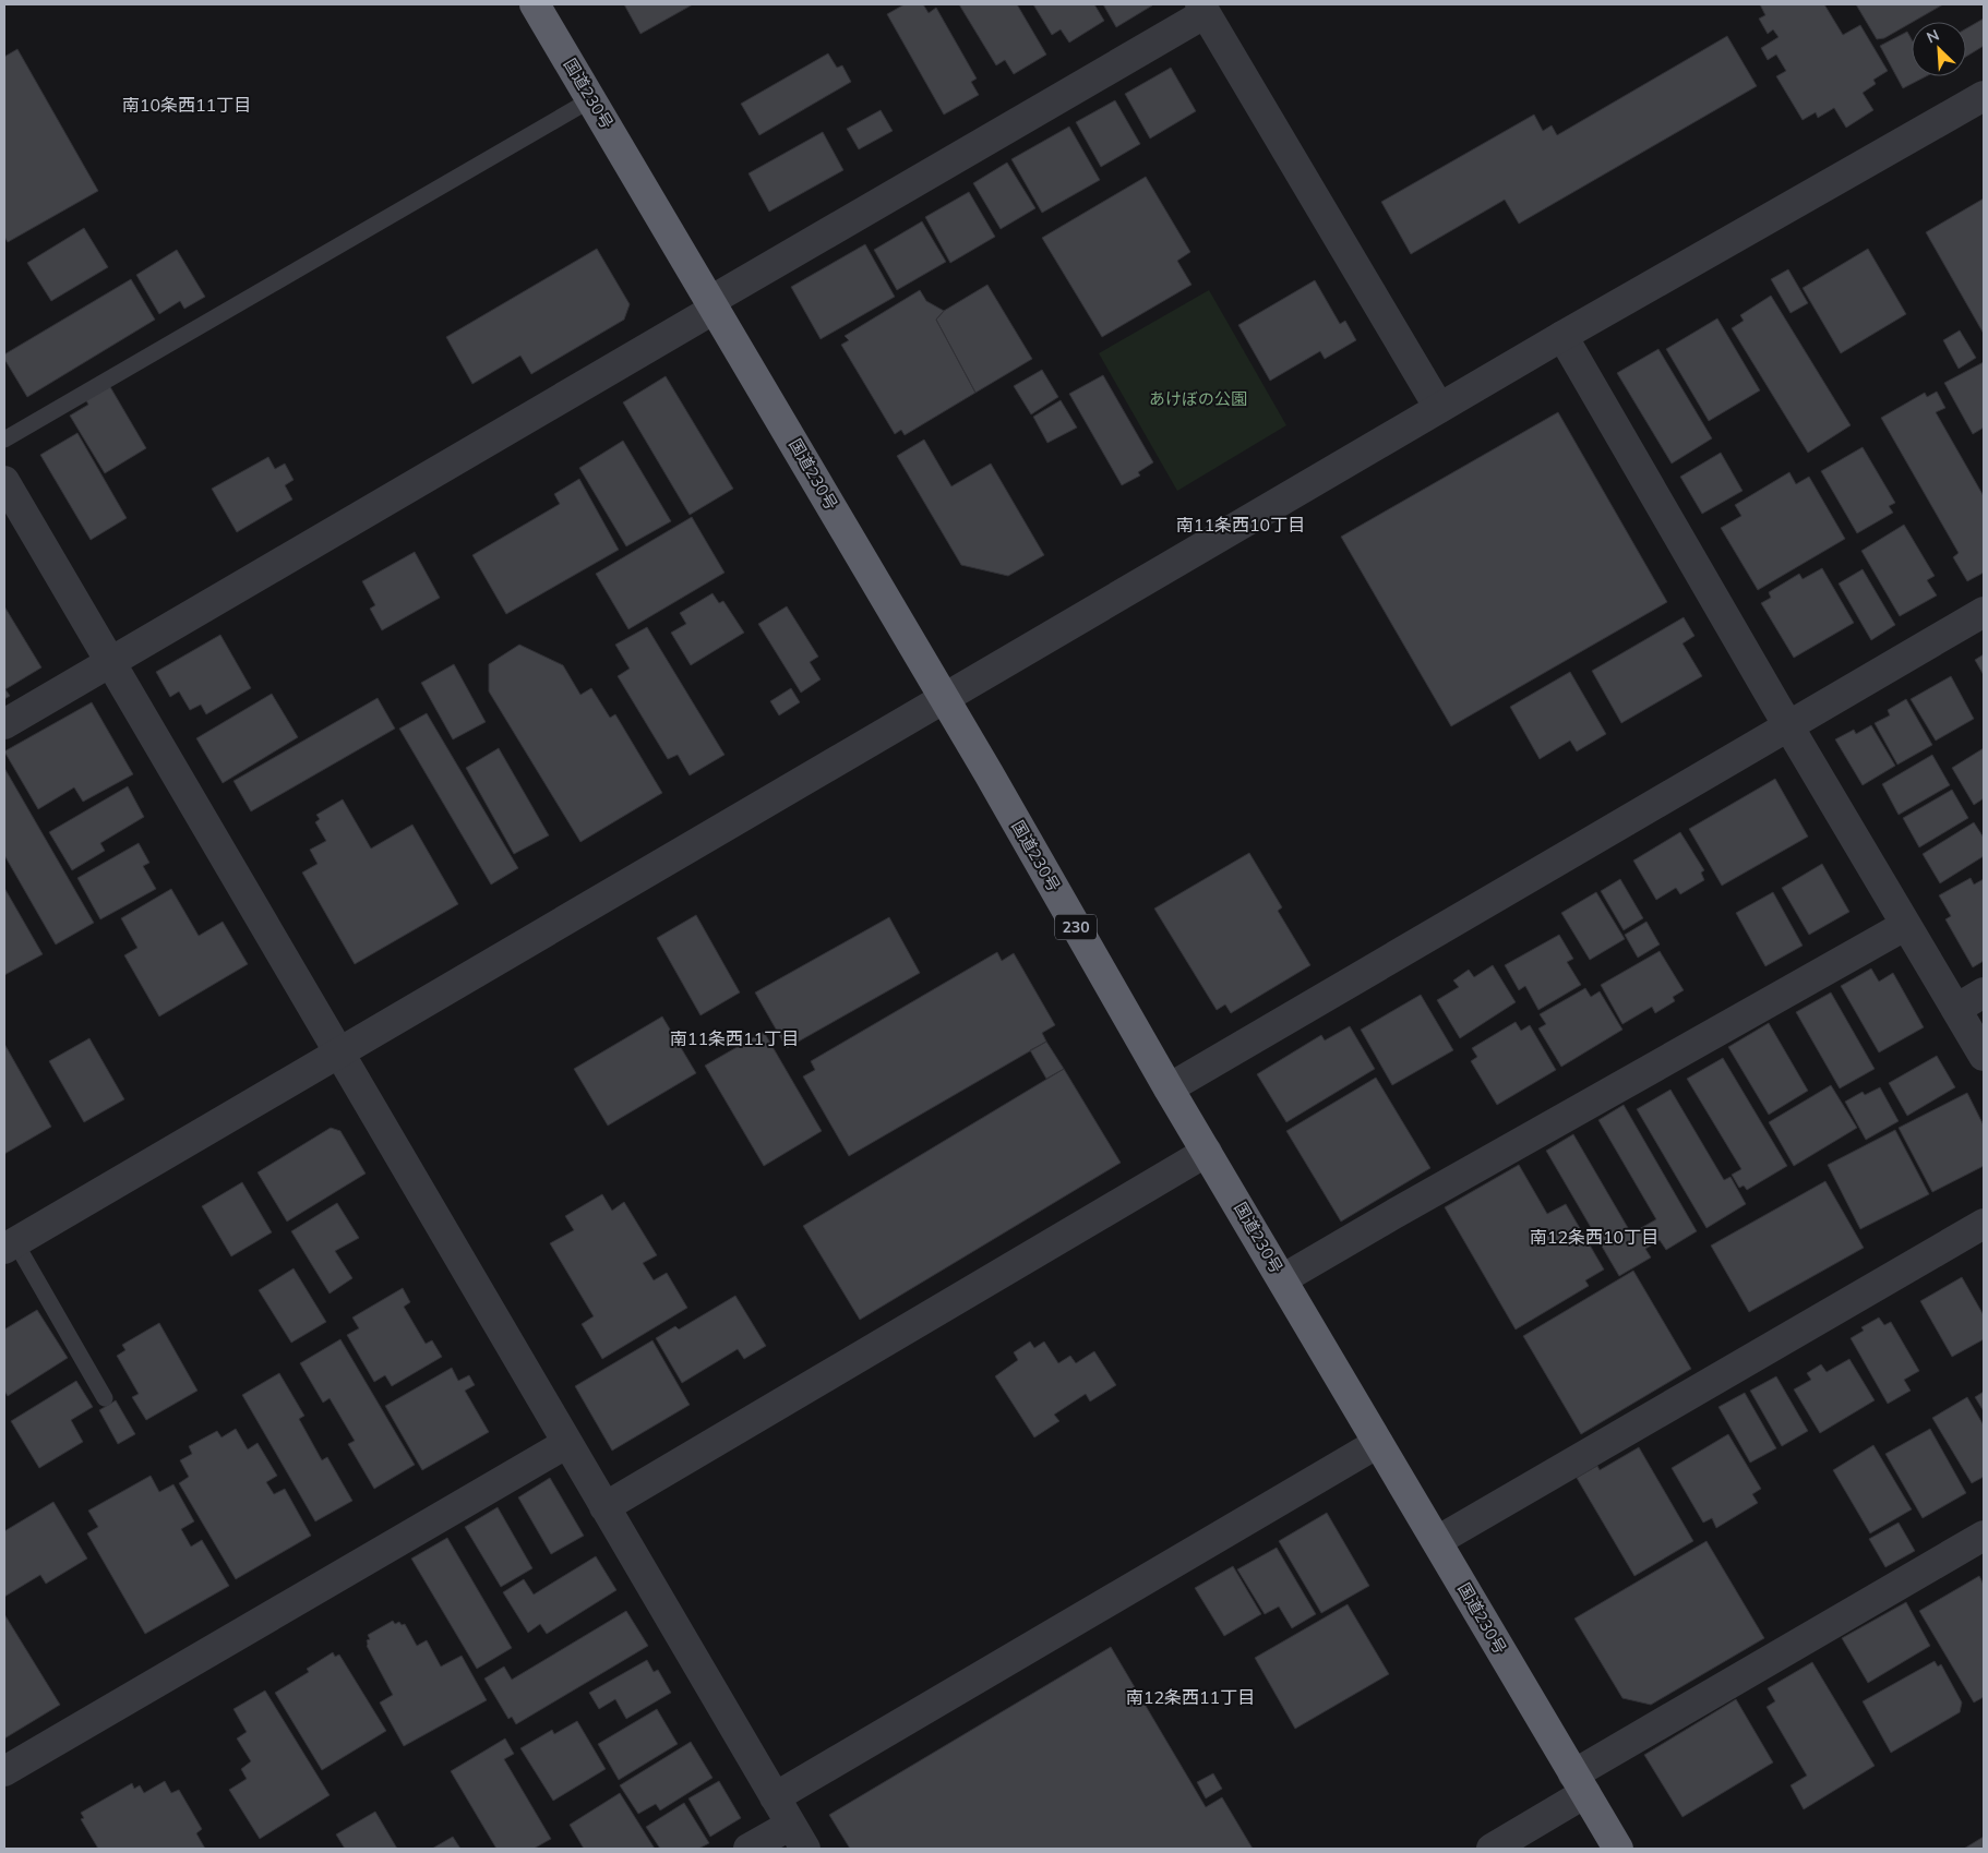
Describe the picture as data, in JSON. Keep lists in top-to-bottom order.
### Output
{
  "streets": {
    "highway": ["国道230号", "230"]
  },
  "districts": [
    "南10条西11丁目",
    "南11条西10丁目",
    "南11条西11丁目",
    "南12条西10丁目",
    "南12条西11丁目"
  ],
  "parks": ["あけぼの公園"],
  "north": "top left"
}
